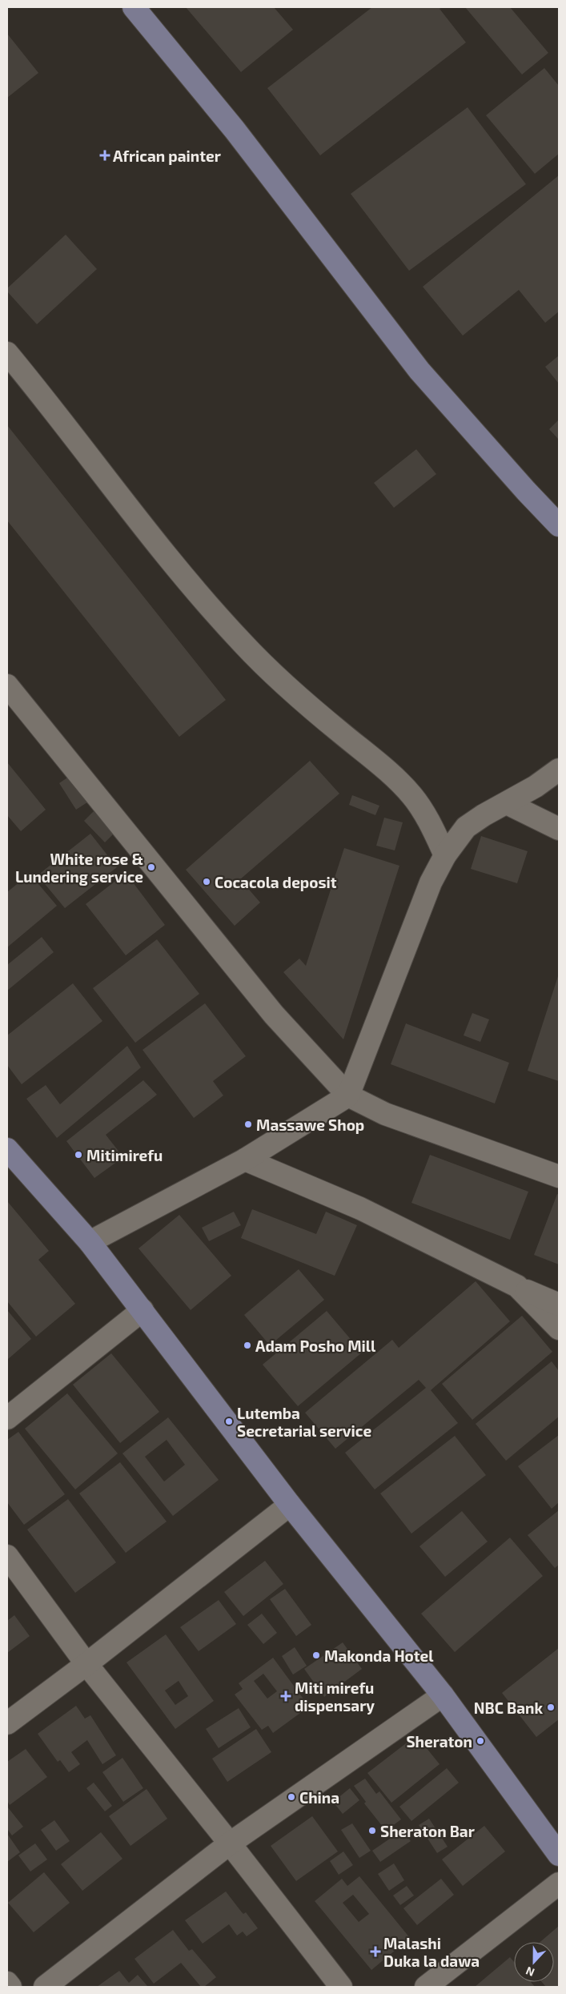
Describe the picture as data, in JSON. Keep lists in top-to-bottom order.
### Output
{
  "places": {
    "health": ["African painter", "Miti mirefu dispensary", "Malashi Duka la dawa"],
    "other": [
      "White rose & Lundering service",
      "Cocacola deposit",
      "Massawe Shop",
      "Mitimirefu",
      "Adam Posho Mill",
      "Lutemba Secretarial service",
      "Makonda Hotel",
      "NBC Bank",
      "Sheraton",
      "China",
      "Sheraton Bar"
    ]
  },
  "north": "bottom"
}
